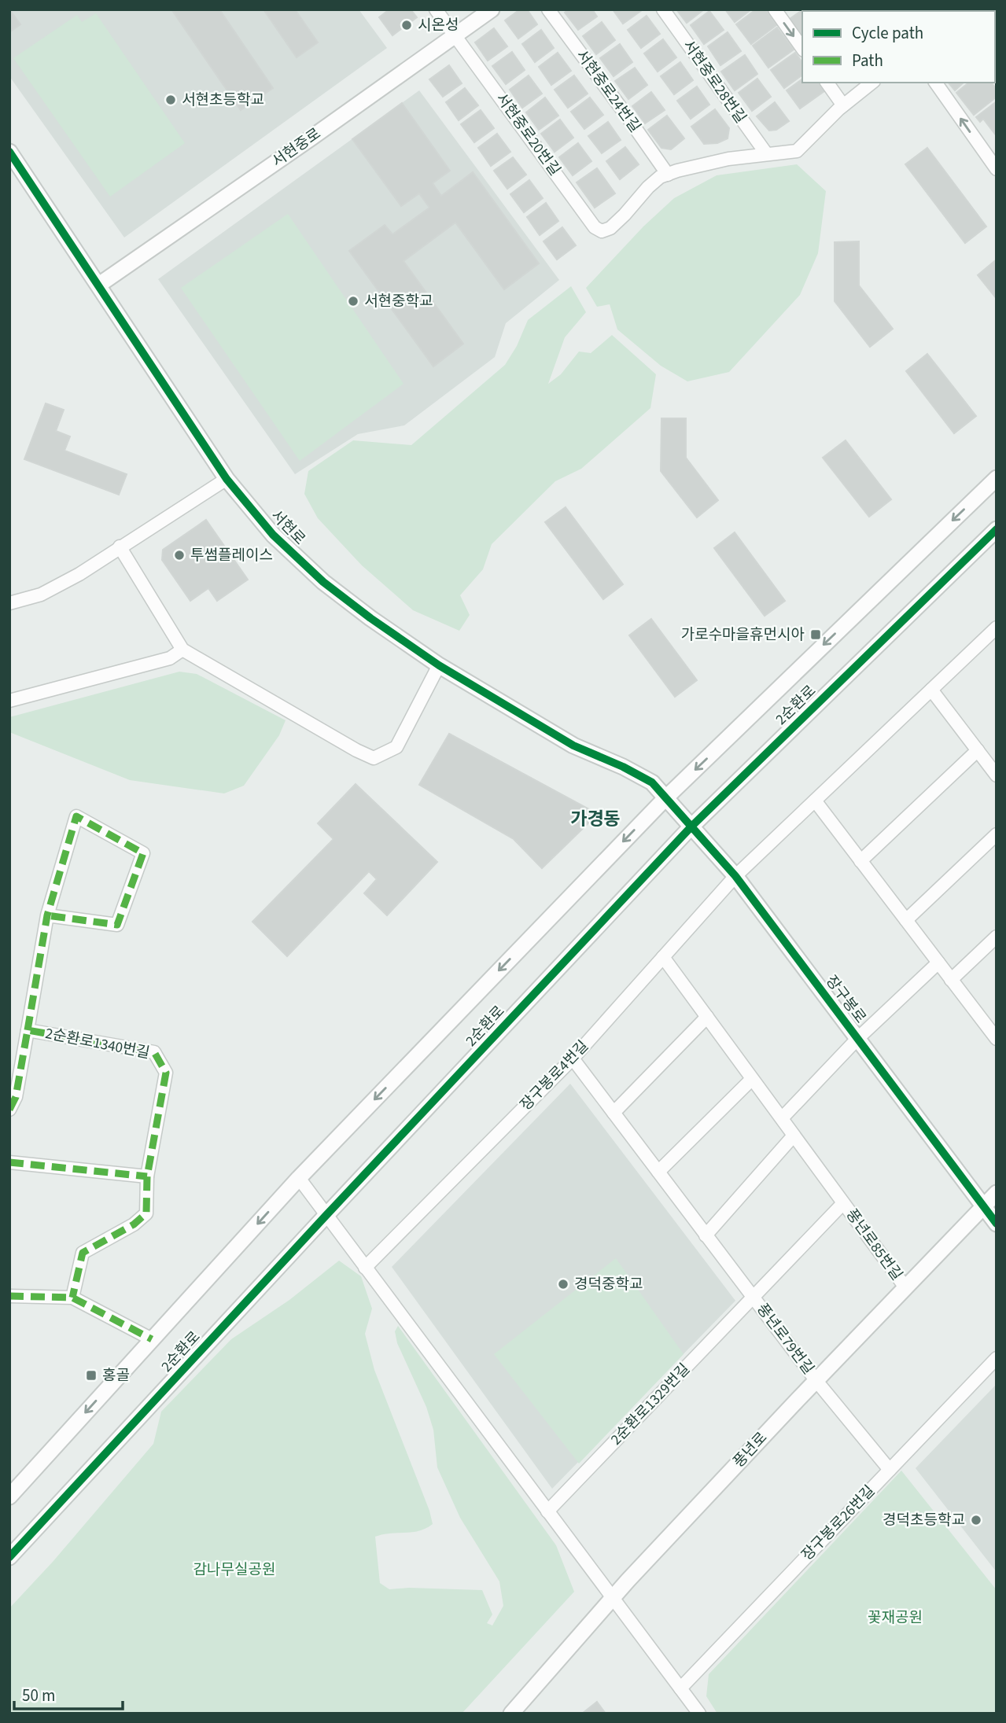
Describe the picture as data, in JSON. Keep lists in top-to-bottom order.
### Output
{
  "streets": {
    "street": [
      "서현중로28번길",
      "서현중로24번길",
      "서현중로20번길",
      "서현중로",
      "서현로",
      "2순환로",
      "장구봉로",
      "2순환로1340번길",
      "장구봉로4번길",
      "풍년로85번길",
      "풍년로79번길",
      "2순환로1329번길",
      "풍년로",
      "장구봉로26번길"
    ]
  },
  "crossings": [
    ["서현중로24번길", "서현중로20번길"],
    ["서현중로20번길", "서현중로"],
    ["서현중로", "서현로"],
    ["서현로", "2순환로"],
    ["서현로", "장구봉로"],
    ["2순환로", "장구봉로"],
    ["장구봉로", "장구봉로4번길"],
    ["장구봉로", "풍년로"],
    ["장구봉로4번길", "풍년로85번길"],
    ["장구봉로4번길", "풍년로79번길"],
    ["풍년로85번길", "풍년로79번길"],
    ["풍년로85번길", "풍년로"],
    ["풍년로79번길", "2순환로1329번길"],
    ["풍년로79번길", "풍년로"],
    ["풍년로79번길", "장구봉로26번길"]
  ],
  "districts": ["가경동"],
  "parks": ["감나무실공원", "꽃재공원"],
  "places": {
    "other": [
      "시온성",
      "서현초등학교",
      "서현중학교",
      "투썸플레이스",
      "경덕중학교",
      "경덕초등학교"
    ],
    "transit": ["가로수마을휴먼시아", "홍골"]
  },
  "legend": ["Cycle path", "Path"],
  "scale_bar": "50 m"
}
